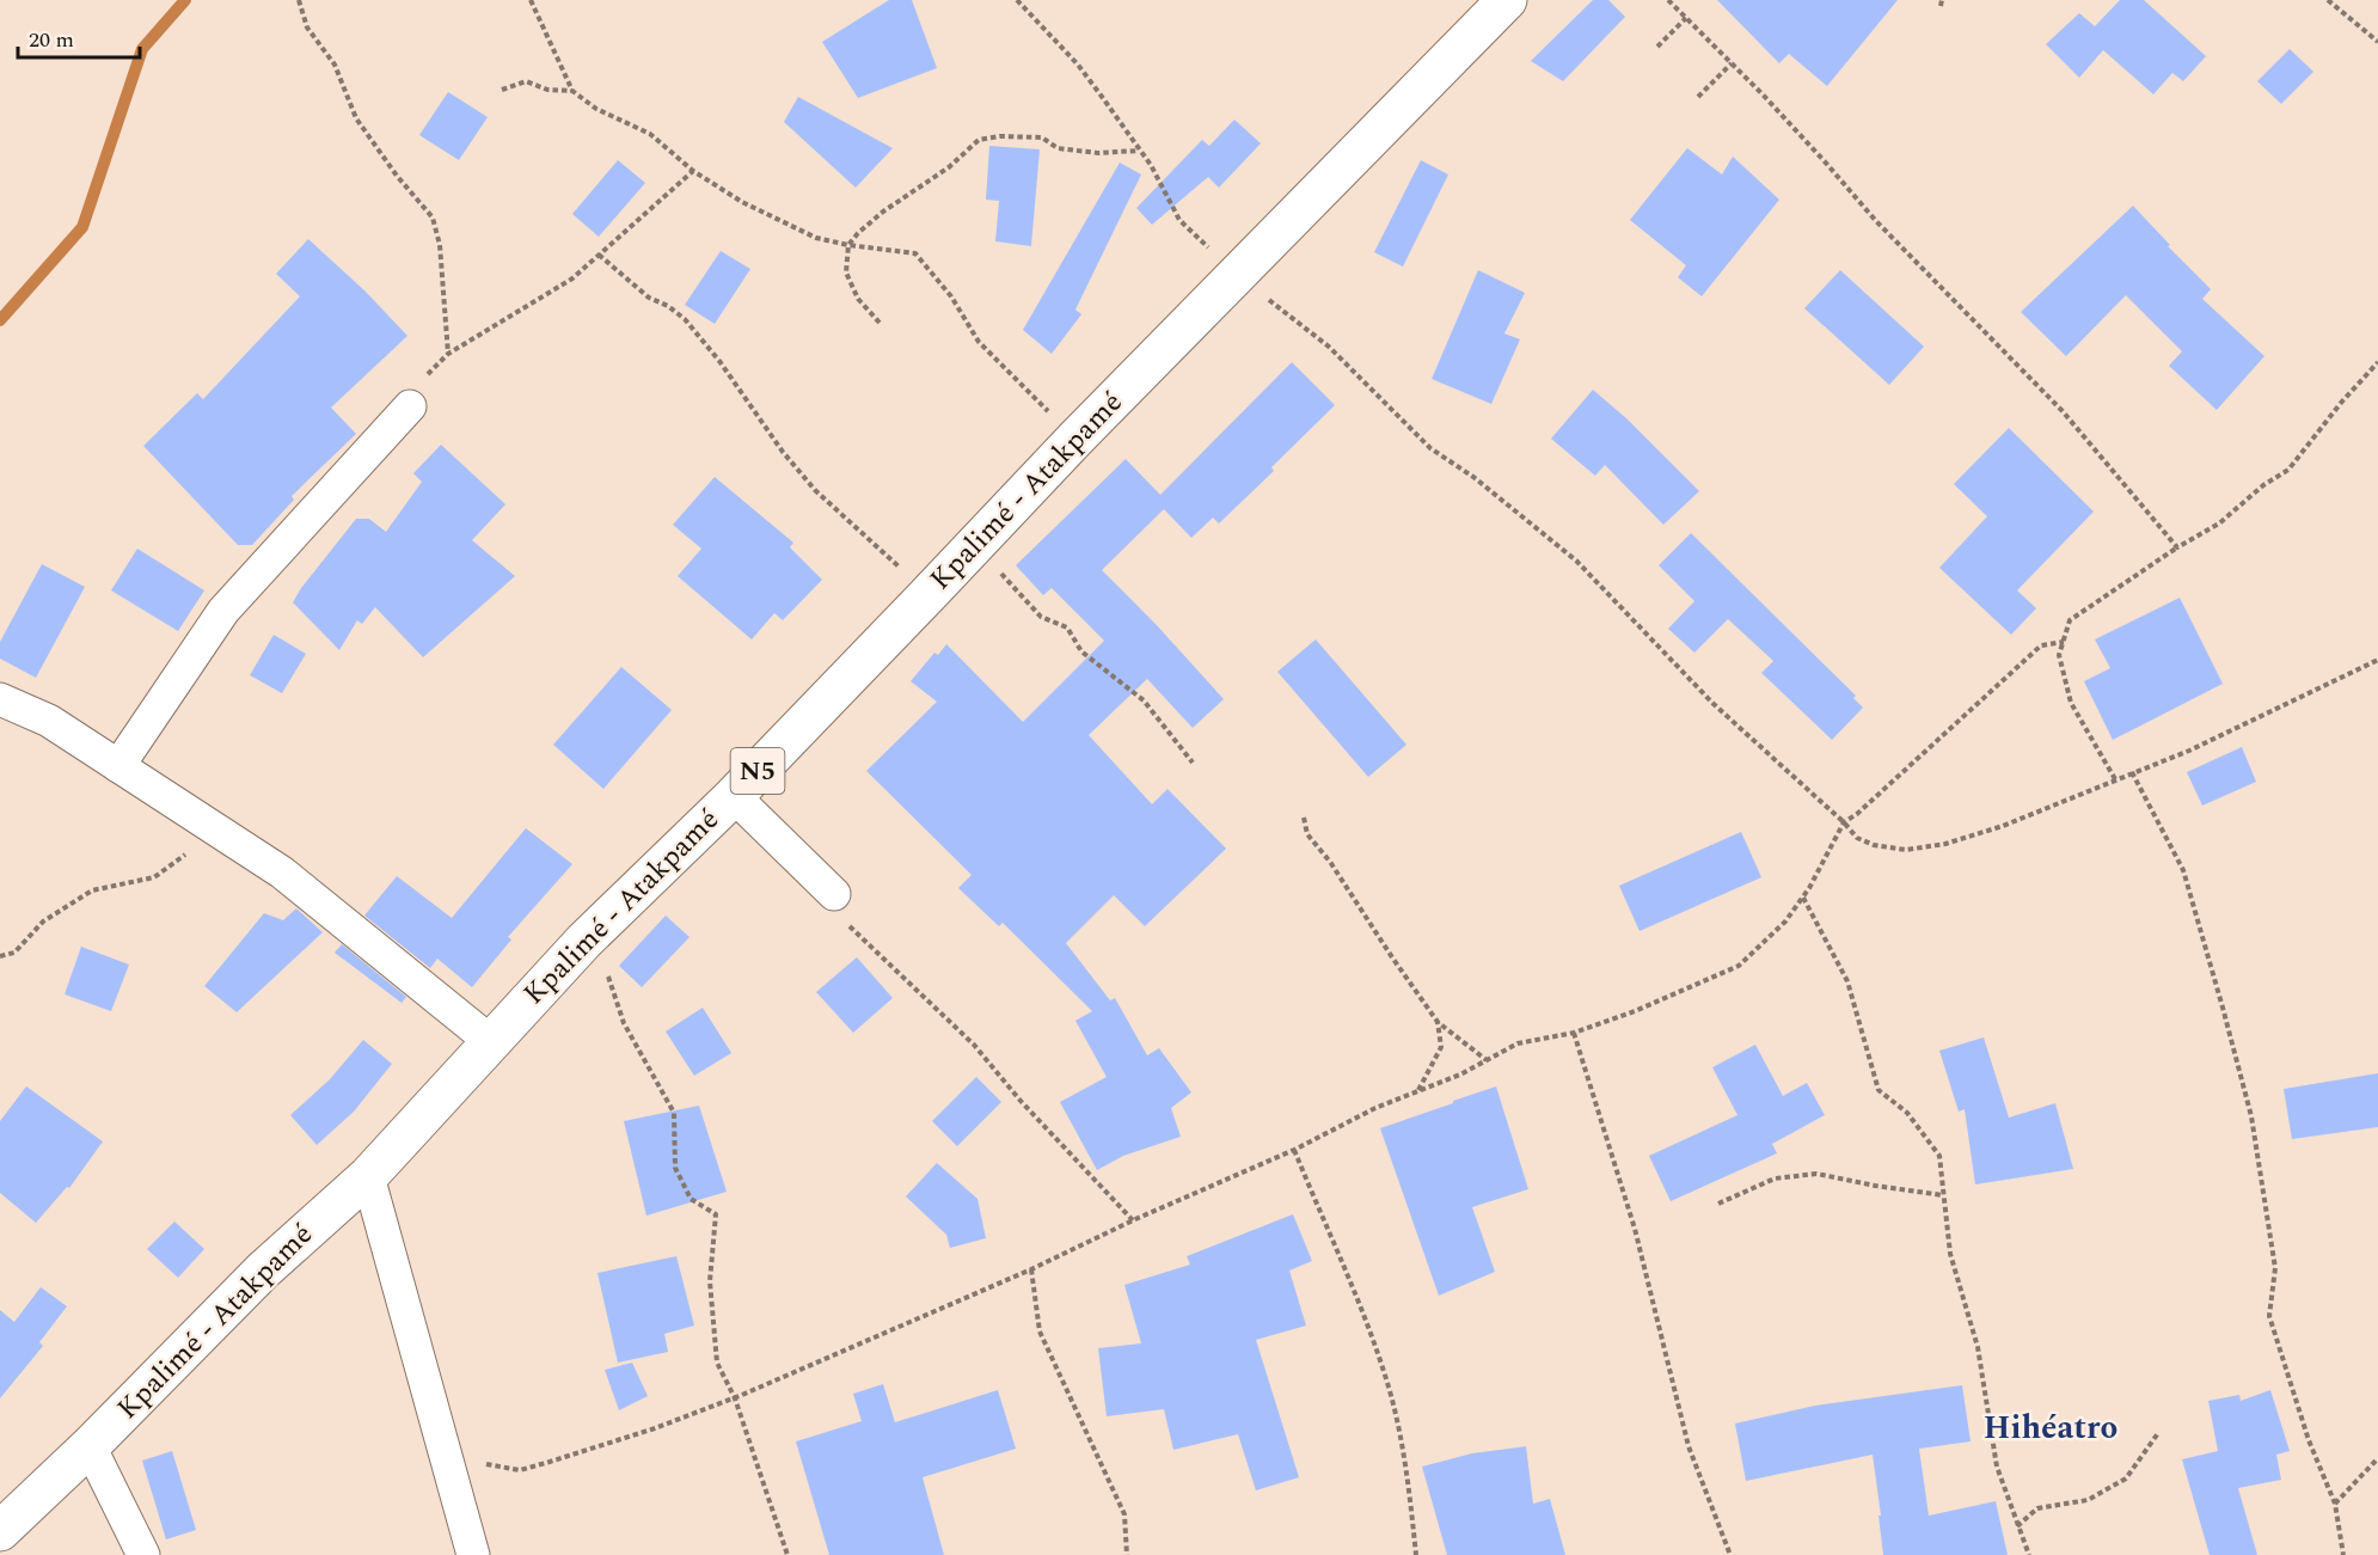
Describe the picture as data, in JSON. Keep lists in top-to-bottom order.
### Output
{
  "streets": {
    "main road": ["Kpalimé - Atakpamé", "N5"]
  },
  "districts": ["Hihéatro"],
  "scale_bar": "20 m"
}
